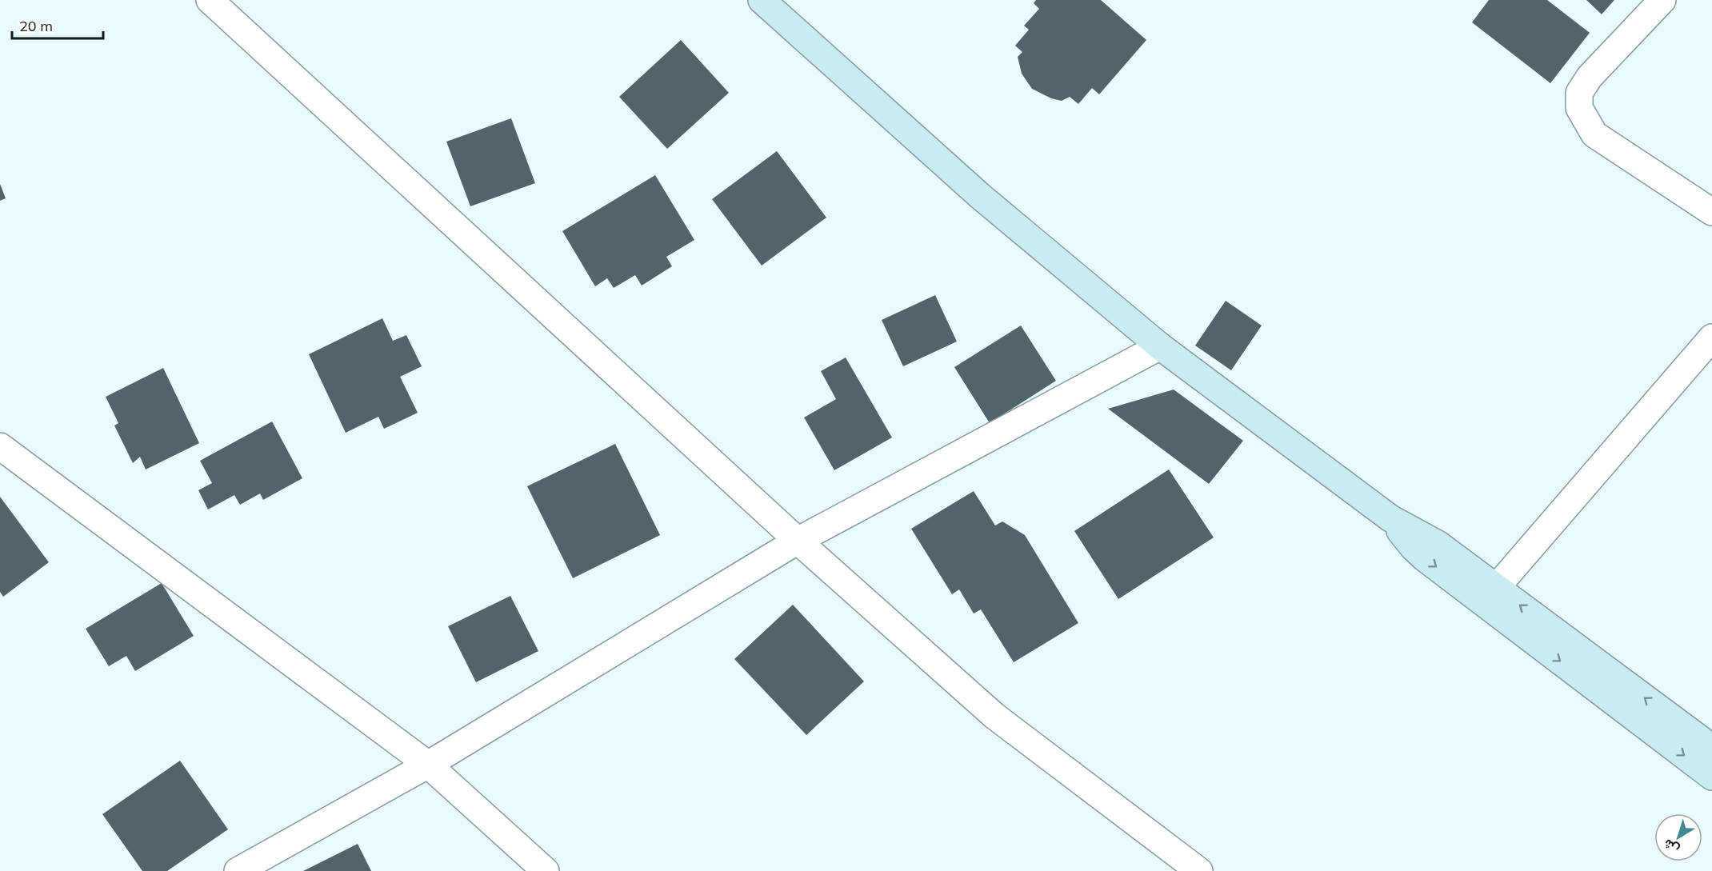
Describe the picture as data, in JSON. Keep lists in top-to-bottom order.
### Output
{
  "scale_bar": "20 m",
  "north": "bottom left"
}
